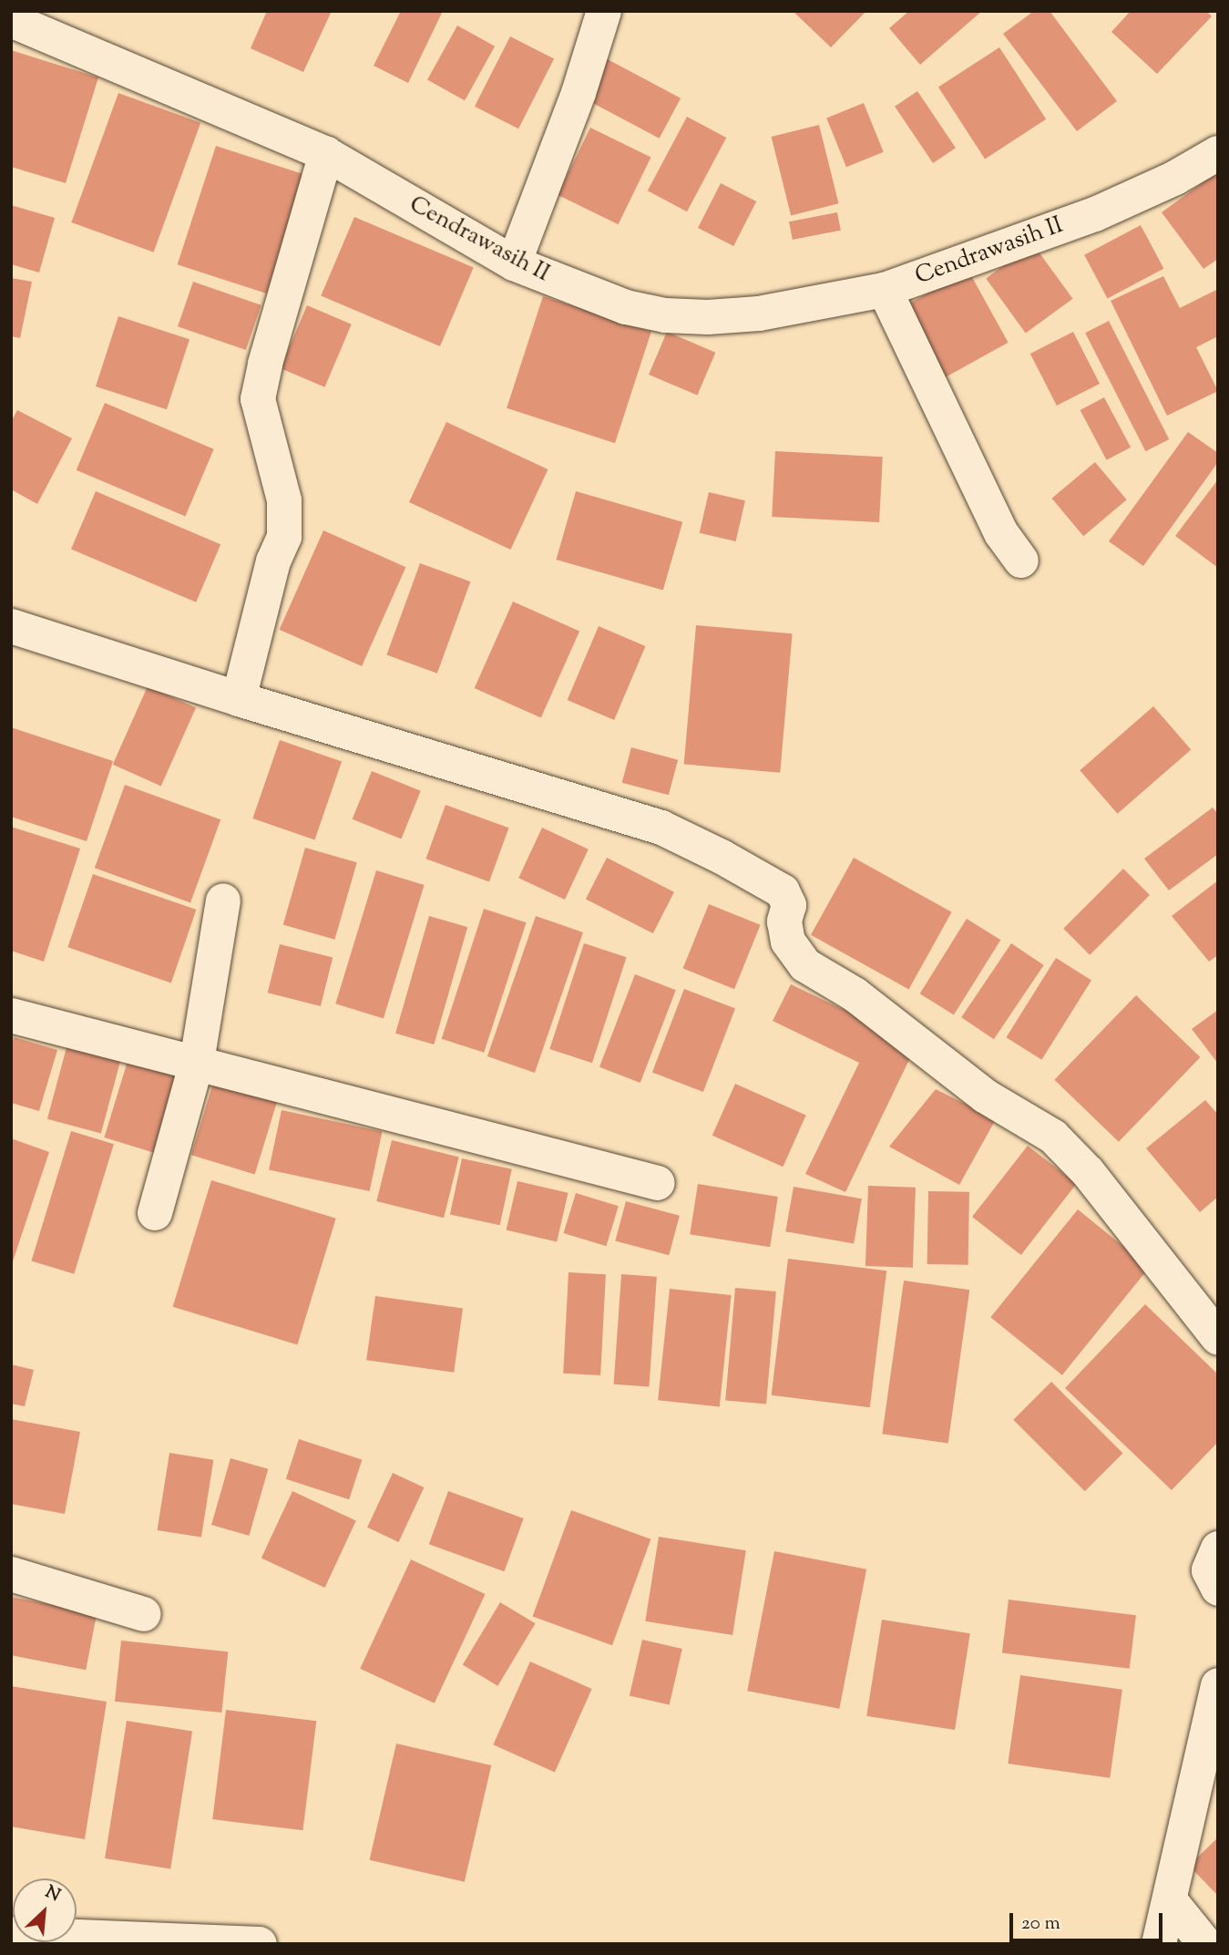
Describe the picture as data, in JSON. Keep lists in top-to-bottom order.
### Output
{
  "streets": {
    "street": ["Cendrawasih II"]
  },
  "scale_bar": "20 m",
  "north": "top right"
}
